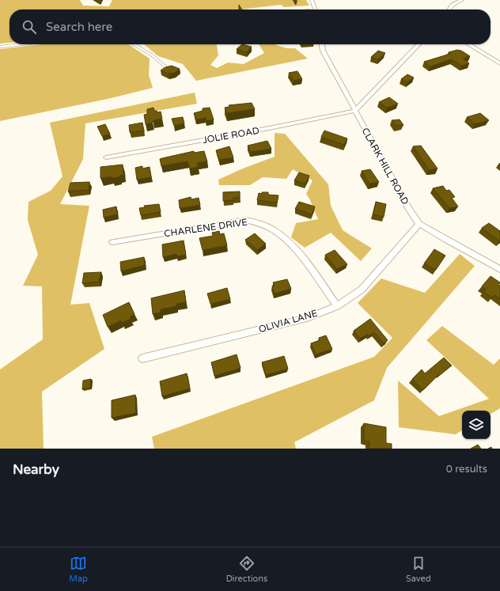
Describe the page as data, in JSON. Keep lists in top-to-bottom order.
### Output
{
  "streets": {
    "street": [
      "JOLIE ROAD",
      "CLARK HILL ROAD",
      "CHARLENE DRIVE",
      "OLIVIA LANE"
    ]
  },
  "crossings": [
    ["JOLIE ROAD", "CLARK HILL ROAD"],
    ["CLARK HILL ROAD", "OLIVIA LANE"],
    ["CHARLENE DRIVE", "OLIVIA LANE"]
  ],
  "page": {
    "search": "Search here",
    "heading": ["Nearby", "0 results"],
    "nav": ["Map", "Directions", "Saved"]
  }
}
